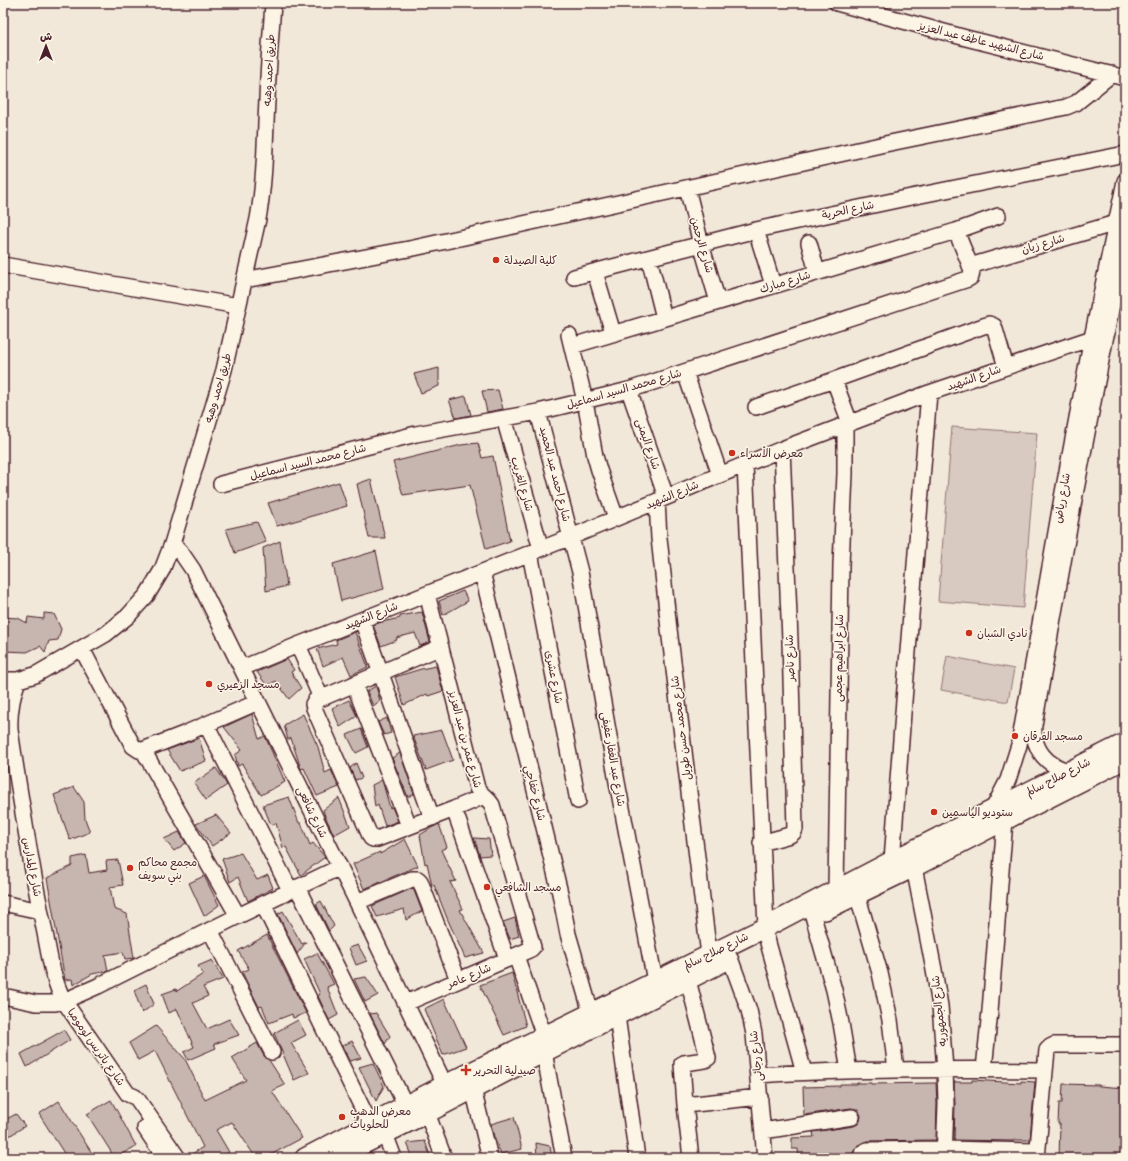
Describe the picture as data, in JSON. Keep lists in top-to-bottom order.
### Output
{
  "streets": {
    "main road": ["شارع صلاح سالم"],
    "street": [
      "شارع الشهيد عاطف عبد العزيز",
      "طريق احمد وهبه",
      "شارع الحرية",
      "شارع زيان",
      "شارع الرحمن",
      "شارع مبارك",
      "شارع الشهيد",
      "شارع محمد السيد اسماعيل",
      "شارع اليمنى",
      "شارع احمد عبد الحميد",
      "شارع الغريب",
      "شارع رياض",
      "شارع ناصر",
      "شارع ابراهيم عجمى",
      "شارع عشرى",
      "شارع محمد حسن طويل",
      "شارع عمر بن عبد العزيز",
      "شارع عبد الغفار عفيفى",
      "شارع خفاجي",
      "شارع شافعى",
      "شارع المدارس",
      "شارع عامر",
      "شارع الجمهوريه",
      "شارع باتريس لومومبا",
      "شارع رجائى"
    ]
  },
  "crossings": [
    ["طريق احمد وهبه", "شارع شافعى"],
    ["طريق احمد وهبه", "شارع المدارس"],
    ["شارع الحرية", "شارع الرحمن"],
    ["شارع زيان", "شارع محمد السيد اسماعيل"],
    ["شارع زيان", "شارع رياض"],
    ["شارع الرحمن", "شارع مبارك"],
    ["شارع مبارك", "شارع محمد السيد اسماعيل"],
    ["شارع الشهيد", "شارع اليمنى"],
    ["شارع الشهيد", "شارع احمد عبد الحميد"],
    ["شارع الشهيد", "شارع الغريب"],
    ["شارع الشهيد", "شارع رياض"],
    ["شارع الشهيد", "شارع ناصر"],
    ["شارع الشهيد", "شارع ابراهيم عجمى"],
    ["شارع الشهيد", "شارع عشرى"],
    ["شارع الشهيد", "شارع محمد حسن طويل"],
    ["شارع الشهيد", "شارع عمر بن عبد العزيز"],
    ["شارع الشهيد", "شارع عبد الغفار عفيفى"],
    ["شارع الشهيد", "شارع خفاجي"],
    ["شارع الشهيد", "شارع شافعى"],
    ["شارع محمد السيد اسماعيل", "شارع اليمنى"],
    ["شارع محمد السيد اسماعيل", "شارع احمد عبد الحميد"],
    ["شارع محمد السيد اسماعيل", "شارع الغريب"],
    ["شارع اليمنى", "شارع محمد حسن طويل"],
    ["شارع احمد عبد الحميد", "شارع عبد الغفار عفيفى"],
    ["شارع الغريب", "شارع عشرى"],
    ["شارع رياض", "شارع صلاح سالم"],
    ["شارع ابراهيم عجمى", "شارع صلاح سالم"],
    ["شارع محمد حسن طويل", "شارع صلاح سالم"],
    ["شارع عمر بن عبد العزيز", "شارع عامر"],
    ["شارع عبد الغفار عفيفى", "شارع صلاح سالم"],
    ["شارع صلاح سالم", "شارع خفاجي"],
    ["شارع صلاح سالم", "شارع شافعى"],
    ["شارع صلاح سالم", "شارع الجمهوريه"],
    ["شارع صلاح سالم", "شارع رجائى"],
    ["شارع شافعى", "شارع عامر"],
    ["شارع المدارس", "شارع باتريس لومومبا"]
  ],
  "places": {
    "other": [
      "كلية الصيدلة",
      "معرض الأسراء",
      "نادي الشبان",
      "مسجد الزعيري",
      "مسجد الفرقان",
      "ستوديو الياسمين",
      "مجمع محاكم بني سويف",
      "مسجد الشافعي",
      "معرض الدهب للحلويات"
    ],
    "health": ["صيدلية التحرير"]
  },
  "north": "top"
}
